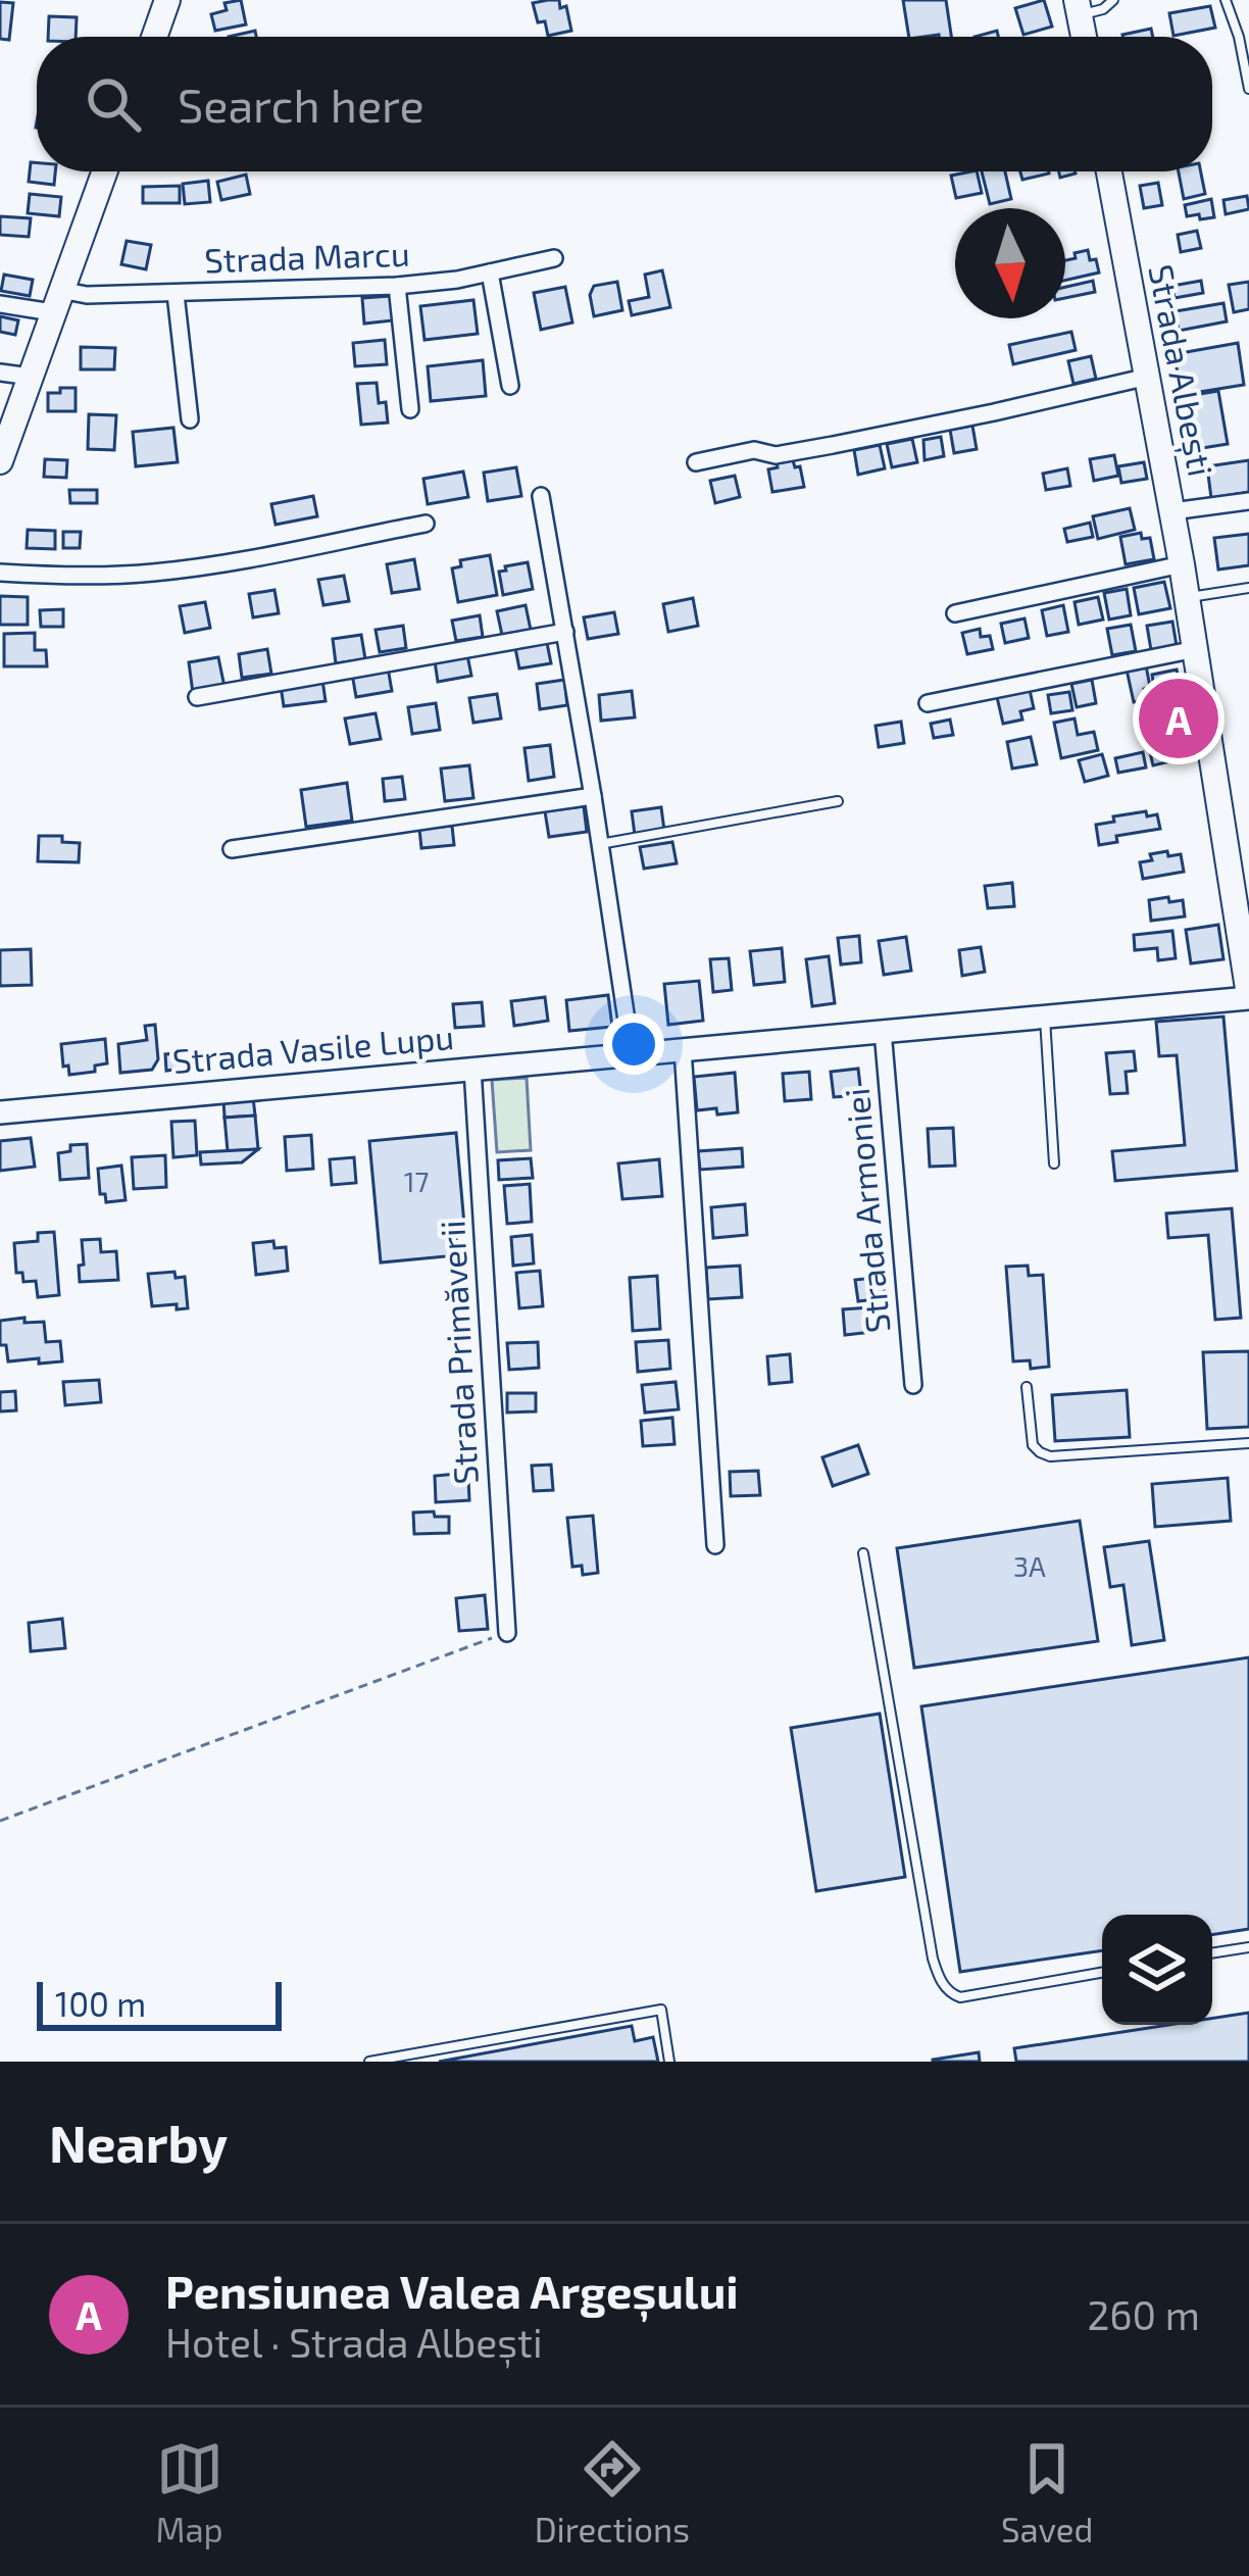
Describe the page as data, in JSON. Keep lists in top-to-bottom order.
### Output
{
  "streets": {
    "main road": ["Strada Albești", "Strada Vasile Lupu"],
    "street": ["Strada Marcu", "Strada Armoniei", "Strada Primăverii"]
  },
  "crossings": [
    ["Strada Albești", "Strada Vasile Lupu"],
    ["Strada Vasile Lupu", "Strada Armoniei"],
    ["Strada Vasile Lupu", "Strada Primăverii"]
  ],
  "house_numbers": ["17", "3A"],
  "scale_bar": "100 m",
  "north": "bottom",
  "page": {
    "search": "Search here",
    "pins": "A",
    "scale": "100 m",
    "heading": "Nearby",
    "list": [
      {
        "mark": "A",
        "name": "Pensiunea Valea Argeșului",
        "note": "Hotel · Strada Albești",
        "value": "260 m"
      }
    ],
    "nav": ["Map", "Directions", "Saved"]
  }
}
